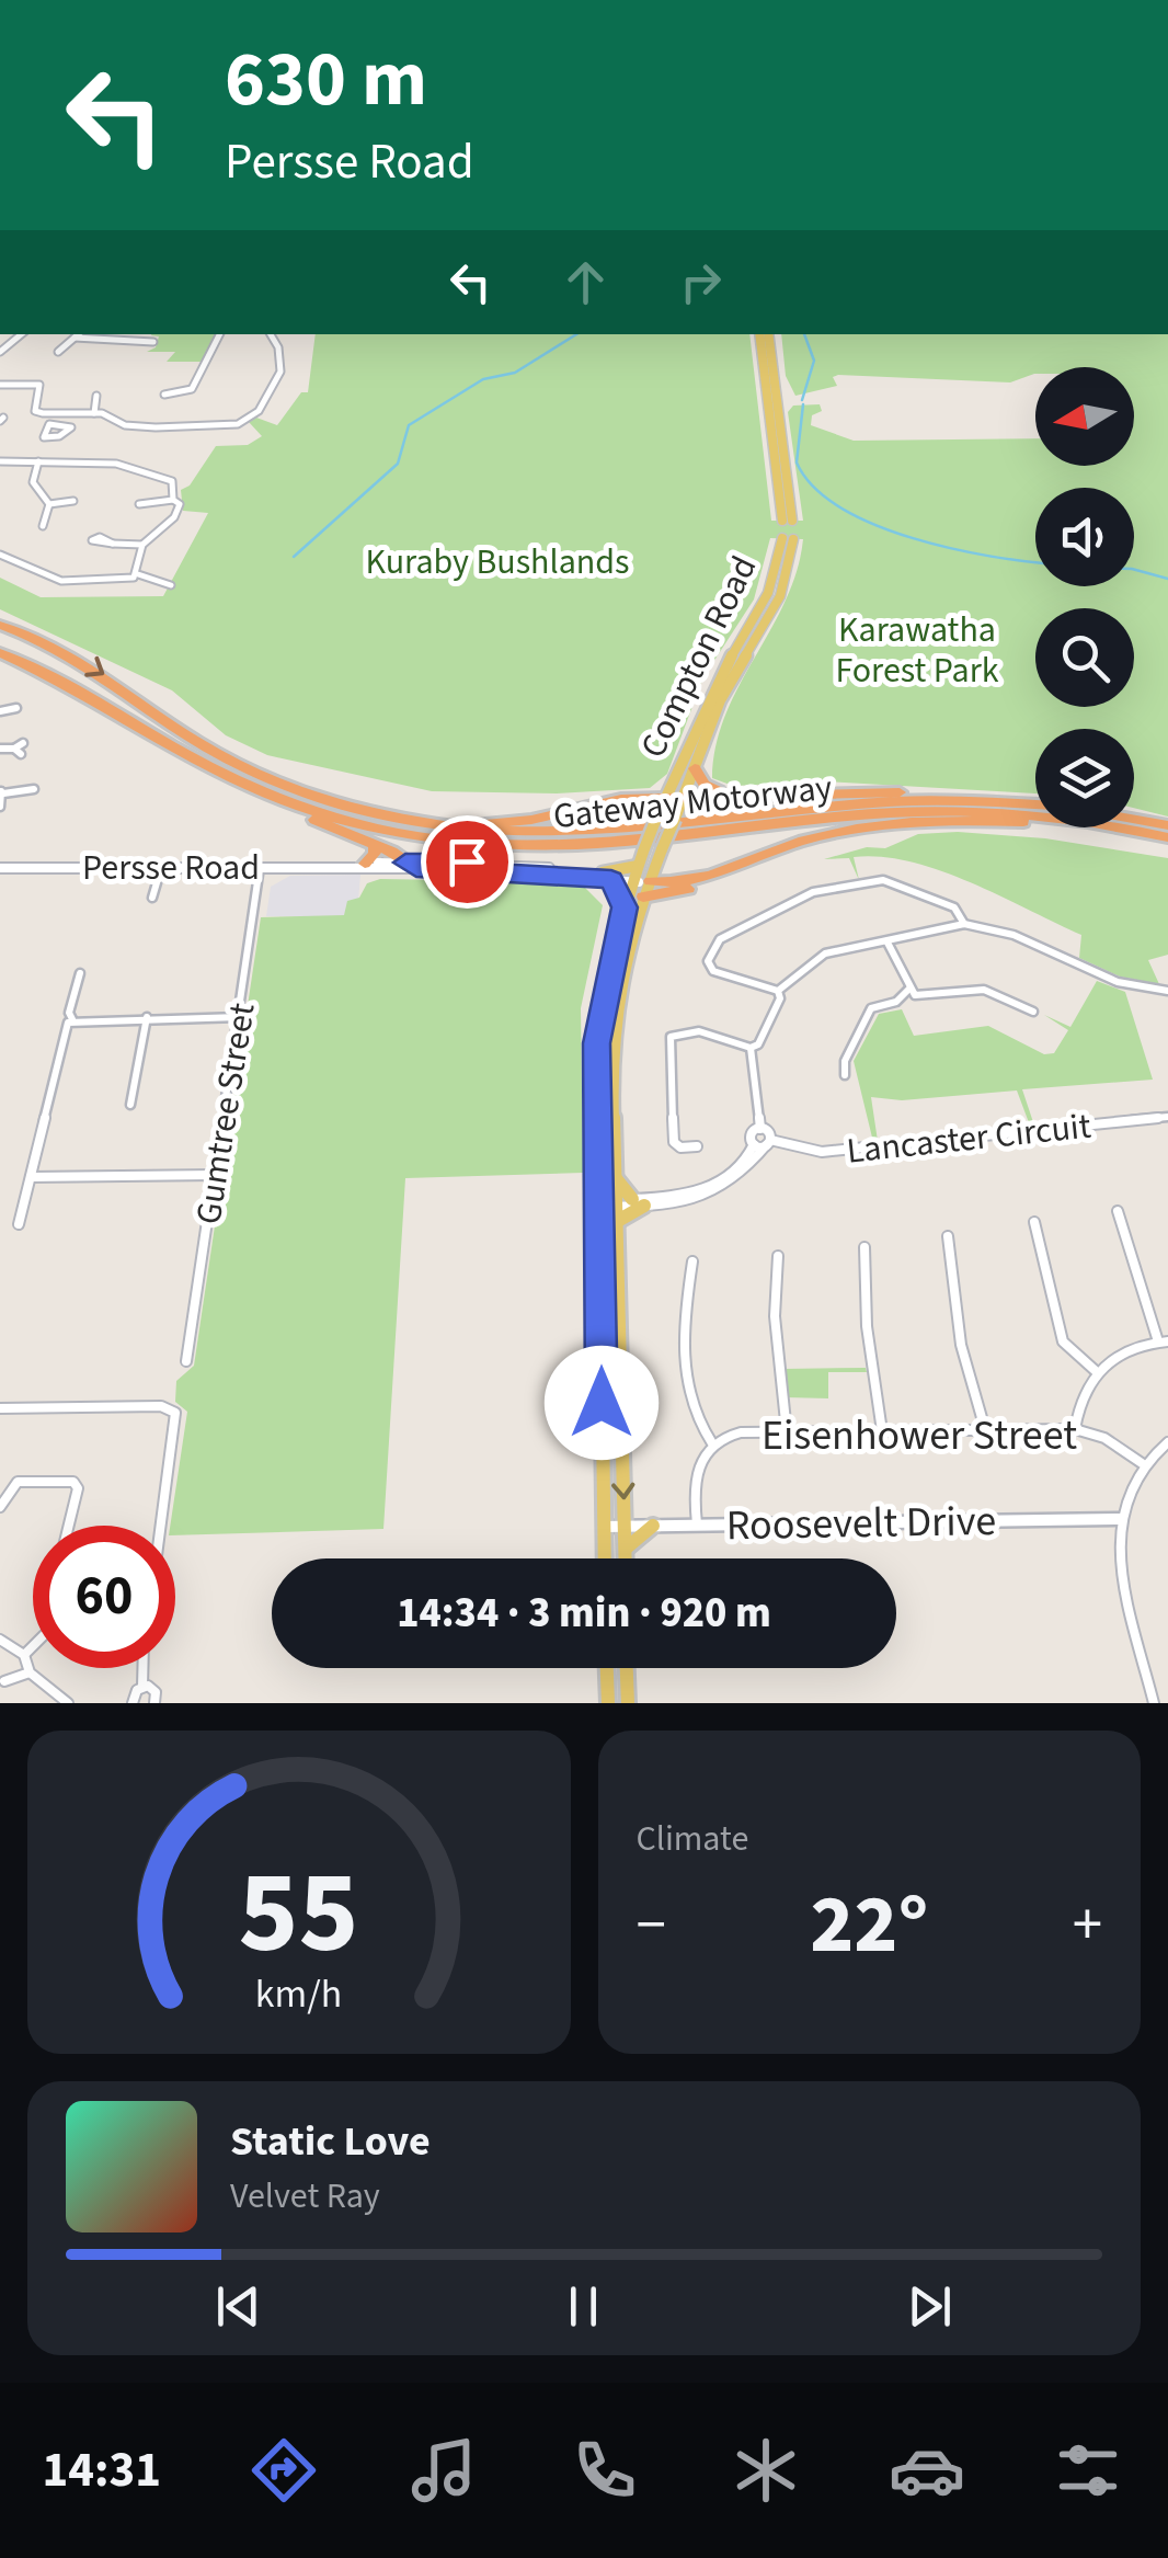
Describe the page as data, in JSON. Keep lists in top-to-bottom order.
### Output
{
  "streets": {
    "highway": ["Gateway Motorway"],
    "main road": ["Compton Road"],
    "street": [
      "Persse Road",
      "Gumtree Street",
      "Lancaster Circuit",
      "Eisenhower Street",
      "Roosevelt Drive"
    ]
  },
  "crossings": [
    ["Compton Road", "Roosevelt Drive"],
    ["Persse Road", "Gumtree Street"],
    ["Eisenhower Street", "Roosevelt Drive"]
  ],
  "parks": ["Kuraby Bushlands", "Karawatha Forest Park"],
  "north": "left",
  "page": {
    "turn": ["630 m", "Persse Road"],
    "limit": "60",
    "trip": "14:34 · 3 min · 920 m",
    "tile": "Climate",
    "heat": ["−", "22°", "+"],
    "song": ["Static Love", "Velvet Ray"],
    "tabs": "14:31",
    "gauge": ["55", "km/h"]
  }
}
